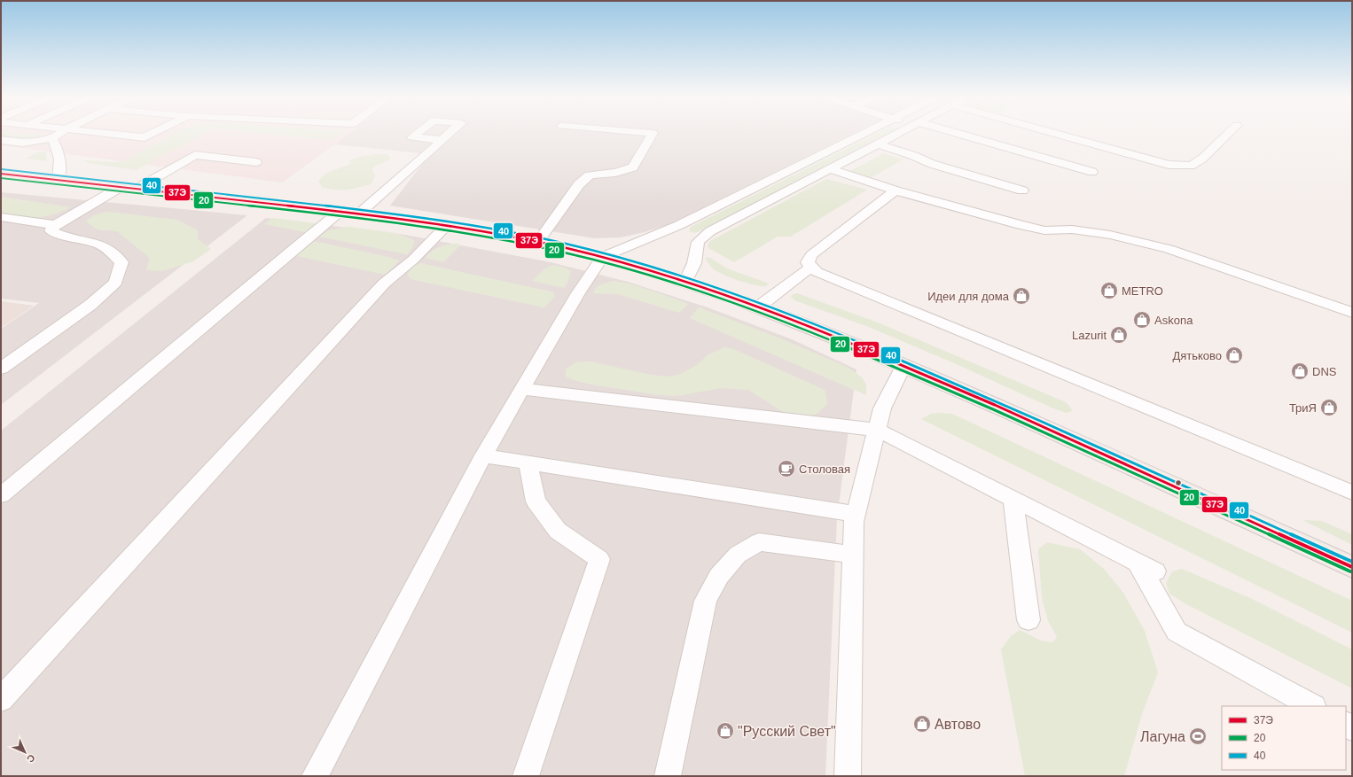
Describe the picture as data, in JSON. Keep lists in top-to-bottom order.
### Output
{
  "places": {
    "shop": [
      "METRO",
      "Идеи для дома",
      "Askona",
      "Lazurit",
      "Дятьково",
      "DNS",
      "ТриЯ",
      "Автово",
      "\"Русский Свет\""
    ],
    "cafe": ["Столовая"],
    "sports": ["Лагуна"]
  },
  "lines": ["transit line 40", "transit line 37Э", "transit line 20"],
  "legend": ["37Э", "20", "40"],
  "north": "bottom right"
}
